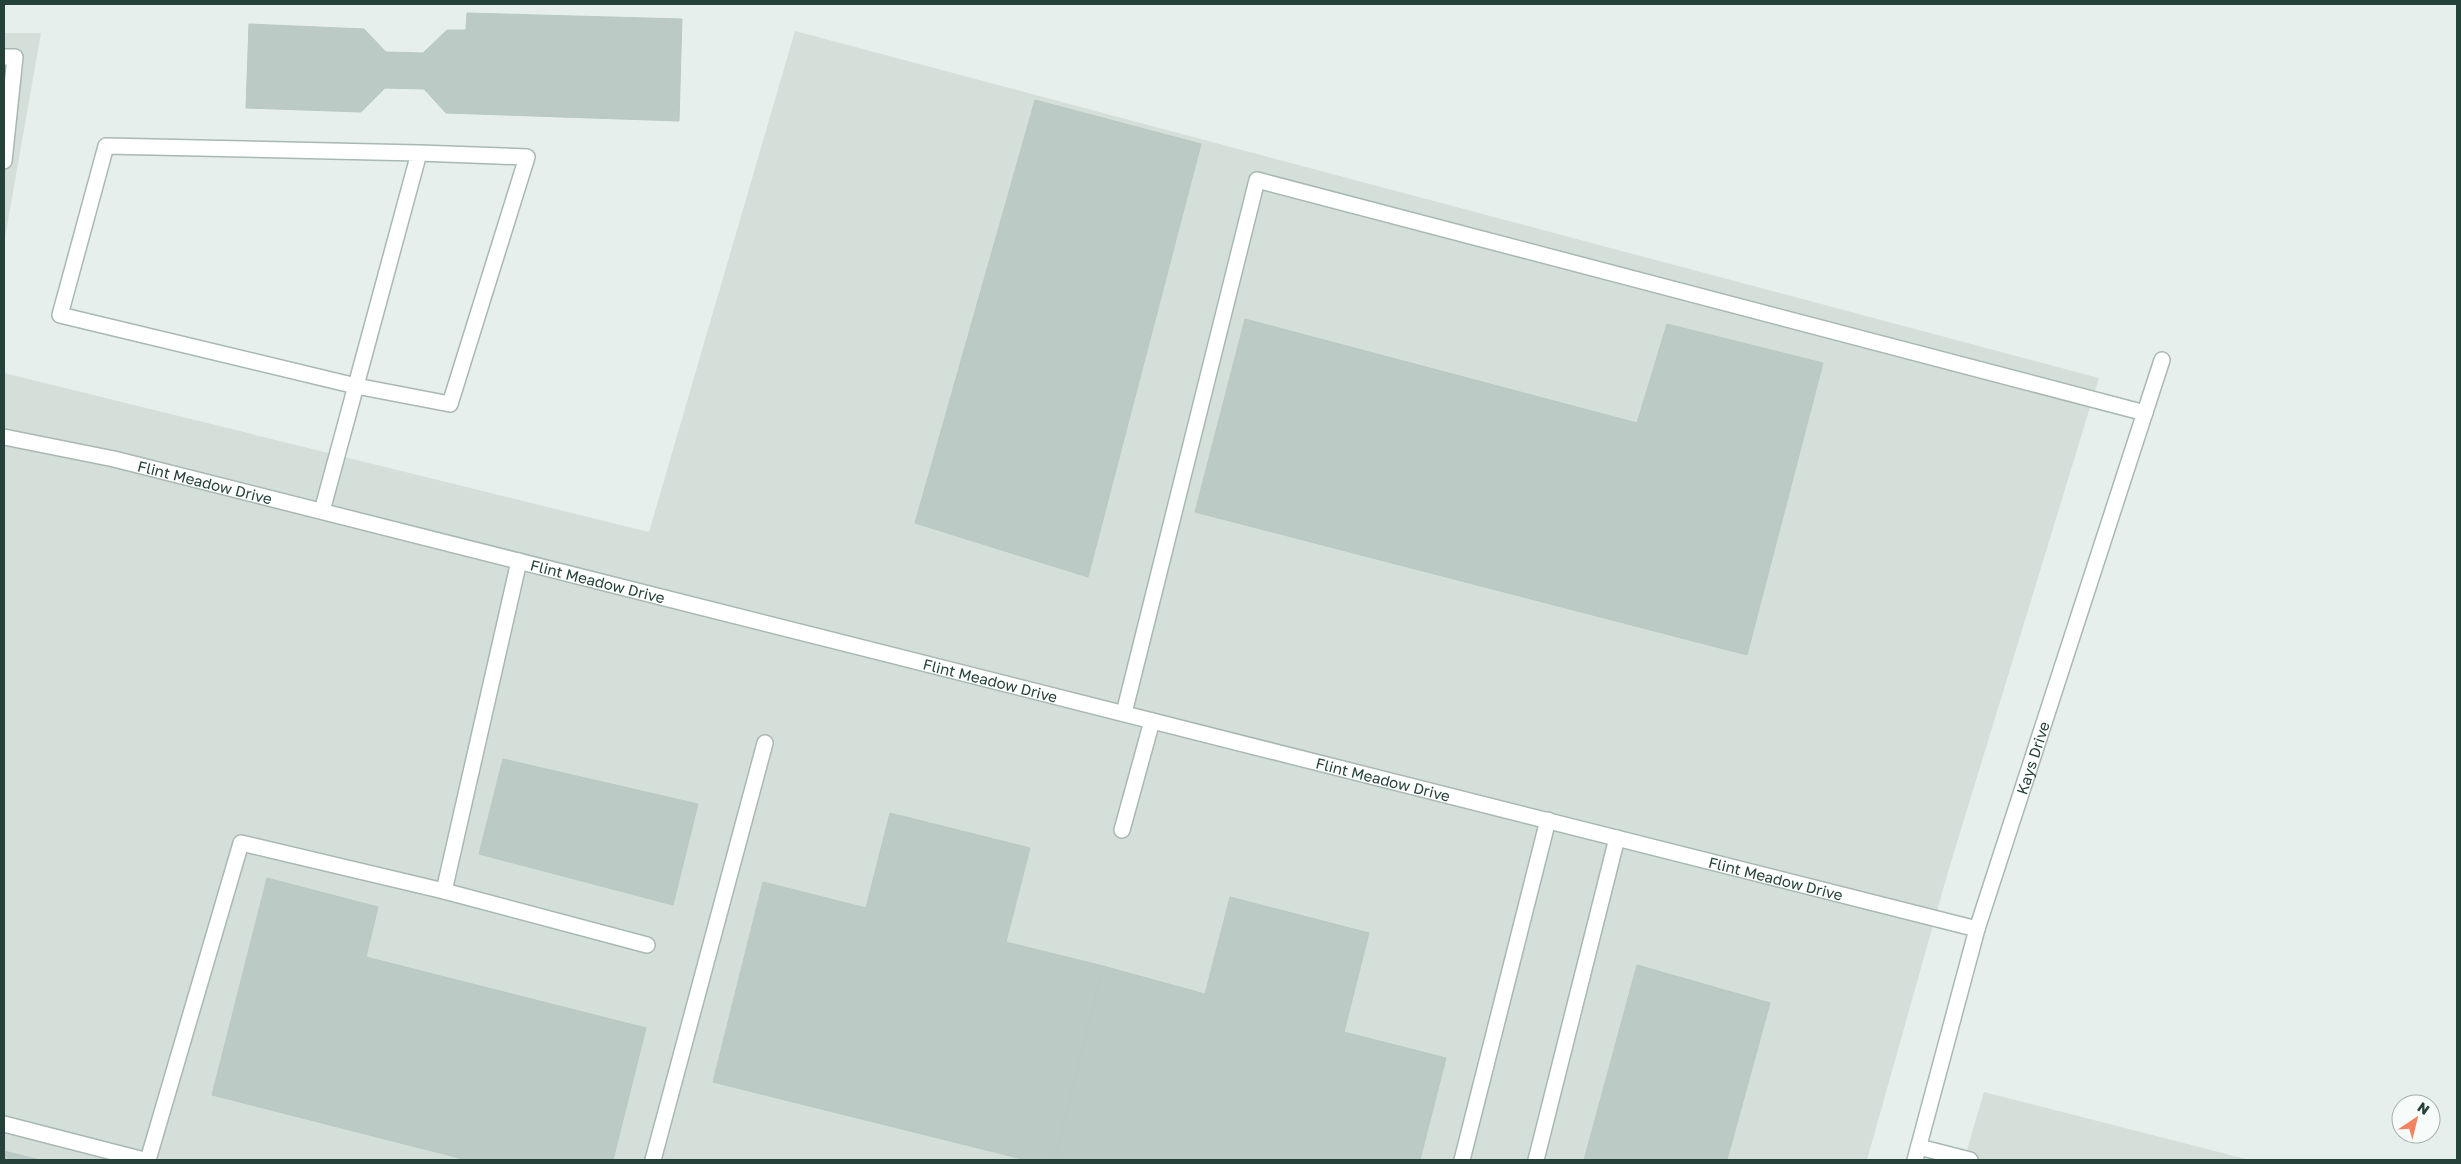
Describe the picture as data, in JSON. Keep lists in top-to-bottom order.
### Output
{
  "streets": {
    "street": ["Flint Meadow Drive", "Kays Drive"]
  },
  "crossings": [
    ["Flint Meadow Drive", "Kays Drive"]
  ],
  "north": "top right"
}
